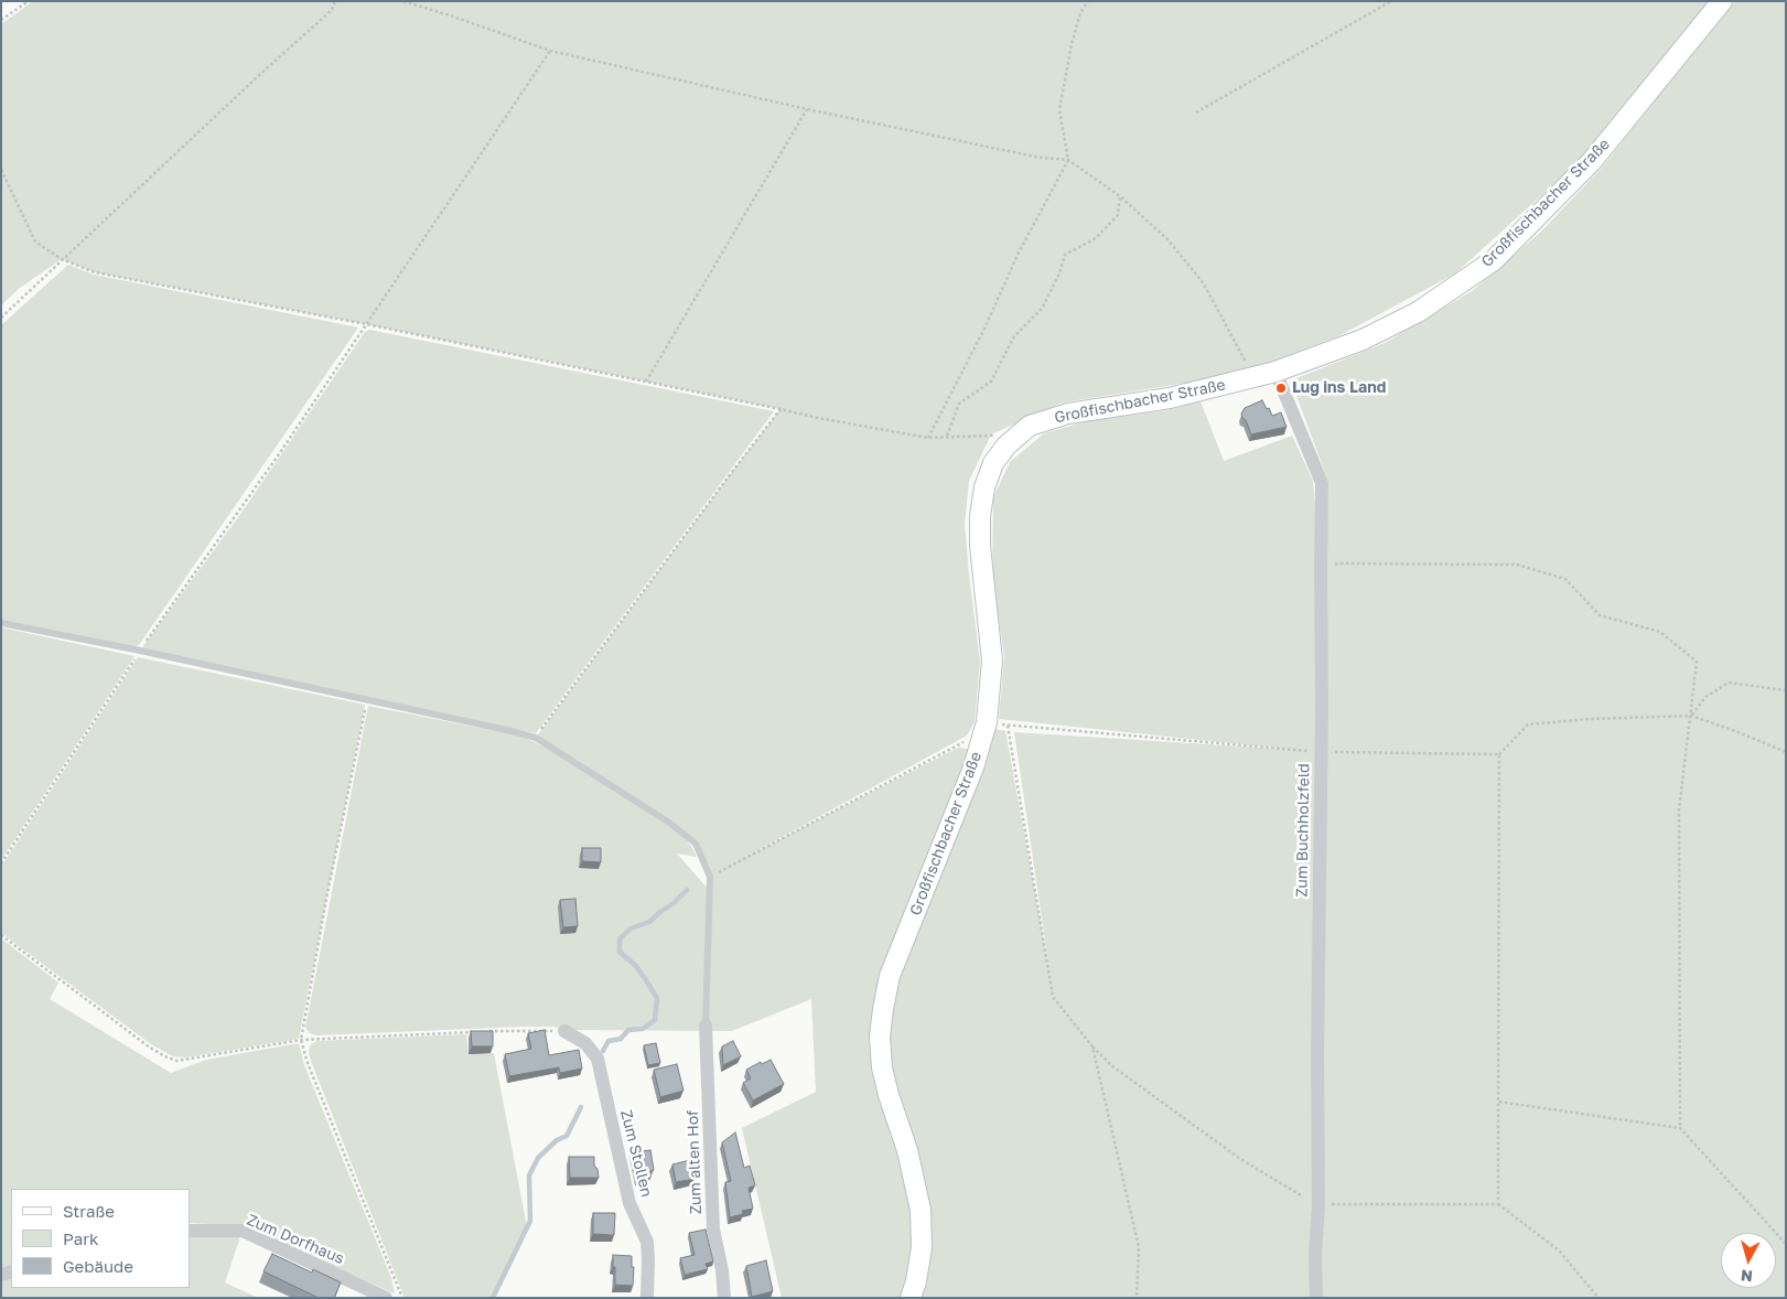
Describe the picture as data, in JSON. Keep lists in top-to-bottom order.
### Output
{
  "streets": {
    "main road": ["Großfischbacher Straße"],
    "street": [
      "Zum Buchholzfeld",
      "Zum Stollen",
      "Zum alten Hof",
      "Zum Dorfhaus"
    ]
  },
  "crossings": [
    ["Großfischbacher Straße", "Zum Buchholzfeld"]
  ],
  "places": ["Lug ins Land"],
  "legend": ["Straße", "Park", "Gebäude"],
  "north": "bottom"
}
